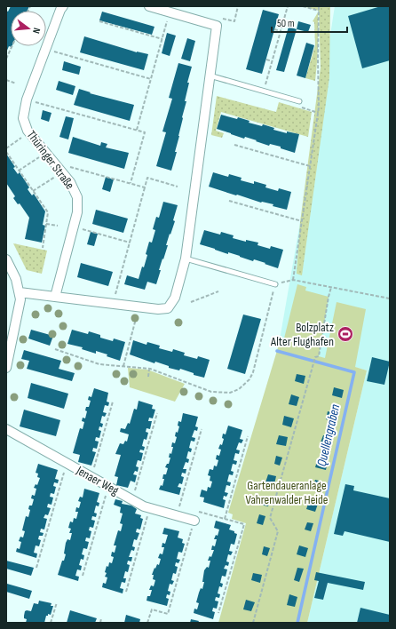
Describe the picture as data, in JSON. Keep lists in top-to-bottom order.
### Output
{
  "streets": {
    "street": ["Thüringer Straße", "Jenaer Weg"]
  },
  "water": ["Quellengraben"],
  "parks": ["Gartendaueranlage Vahrenwalder Heide"],
  "places": {
    "sports": ["Bolzplatz Alter Flughafen"]
  },
  "scale_bar": "50 m",
  "north": "right"
}
